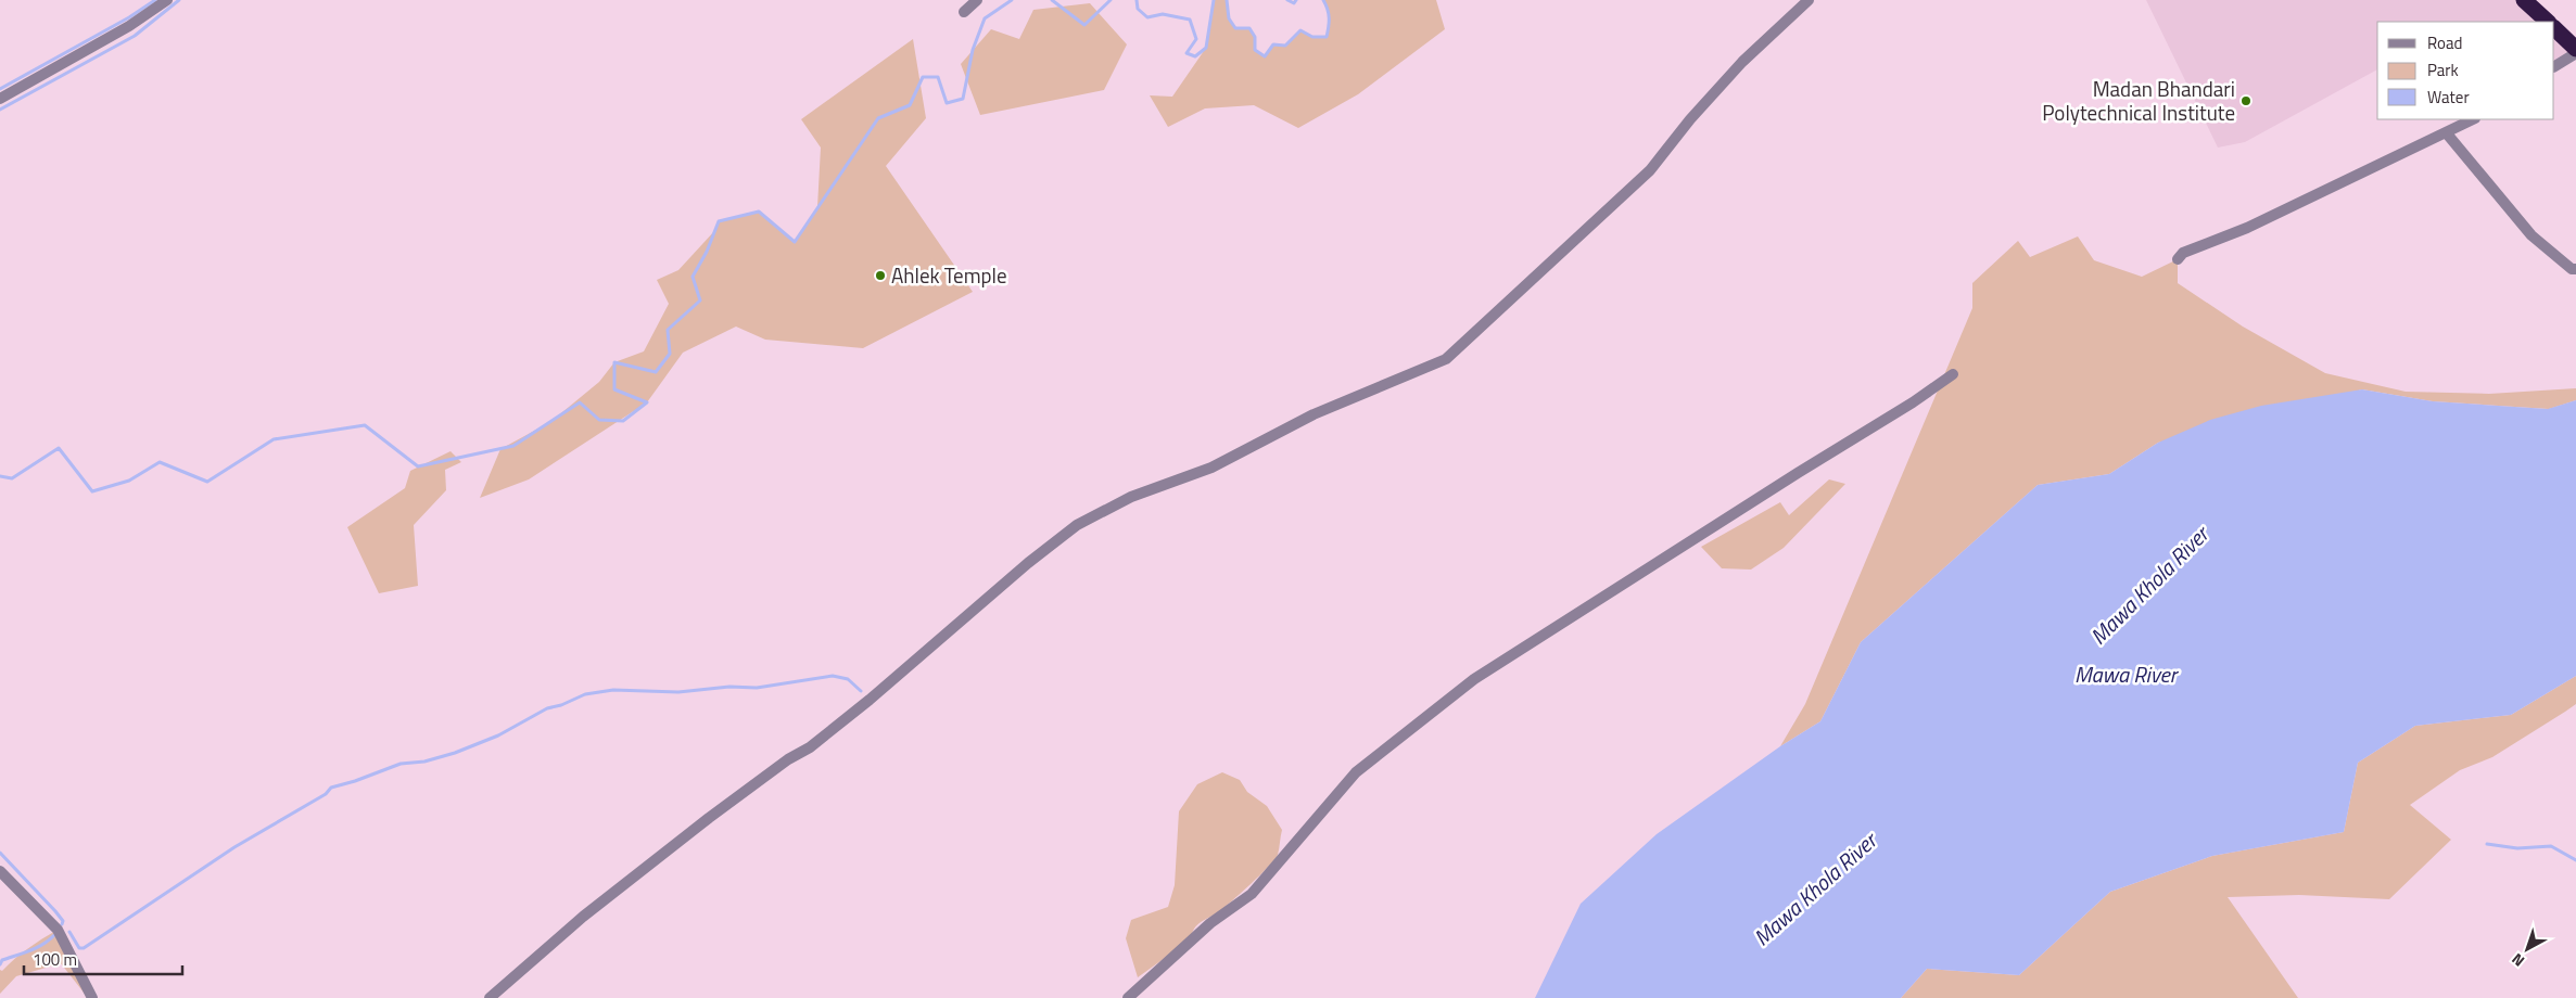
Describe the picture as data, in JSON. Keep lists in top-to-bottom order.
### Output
{
  "water": ["Mawa Khola River", "Mawa River"],
  "places": ["Madan Bhandari Polytechnical Institute", "Ahlek Temple"],
  "legend": ["Road", "Park", "Water"],
  "scale_bar": "100 m",
  "north": "bottom left"
}
